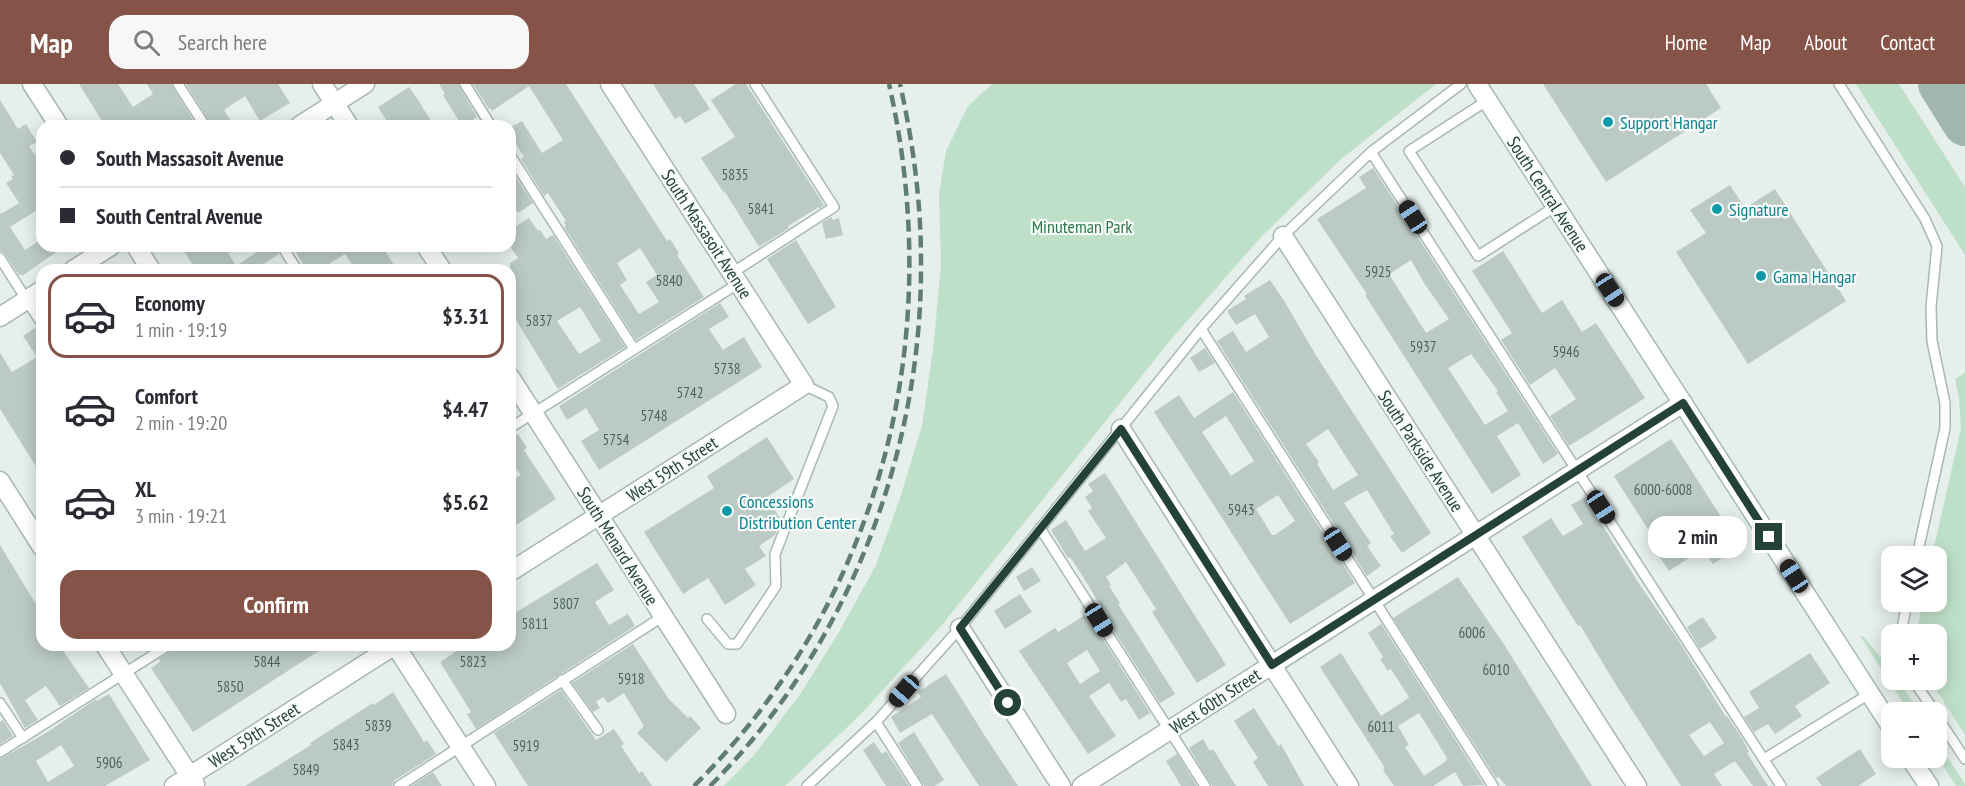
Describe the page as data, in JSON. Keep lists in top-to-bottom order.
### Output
{
  "streets": {
    "street": [
      "South Central Avenue",
      "South Massasoit Avenue",
      "South Parkside Avenue",
      "West 59th Street",
      "South Menard Avenue",
      "West 60th Street"
    ]
  },
  "crossings": [
    ["South Central Avenue", "West 60th Street"],
    ["South Massasoit Avenue", "West 59th Street"],
    ["South Parkside Avenue", "West 60th Street"],
    ["West 59th Street", "South Menard Avenue"]
  ],
  "parks": ["Minuteman Park"],
  "places": [
    "Support Hangar",
    "Signature",
    "Gama Hangar",
    "Concessions Distribution Center"
  ],
  "house_numbers": [
    "5835",
    "5841",
    "5925",
    "5840",
    "5837",
    "5937",
    "5946",
    "5738",
    "5742",
    "5748",
    "5754",
    "6000-6008",
    "5943",
    "5807",
    "5811",
    "6006",
    "5844",
    "5823",
    "6010",
    "5918",
    "5850",
    "5839",
    "6011",
    "5843",
    "5919",
    "5906",
    "5849"
  ],
  "page": {
    "header": "Map",
    "search": "Search here",
    "nav": [
      "Home",
      "Map",
      "About",
      "Contact"
    ],
    "banner": ["South Massasoit Avenue", "South Central Avenue"],
    "list": [
      {
        "name": "Economy",
        "note": "1 min · 19:19",
        "value": "$3.31"
      },
      {
        "name": "Comfort",
        "note": "2 min · 19:20",
        "value": "$4.47"
      },
      {
        "name": "XL",
        "note": "3 min · 19:21",
        "value": "$5.62"
      }
    ],
    "bubble": "2 min",
    "map_buttons": ["+", "−"],
    "buttons": "Confirm"
  }
}
